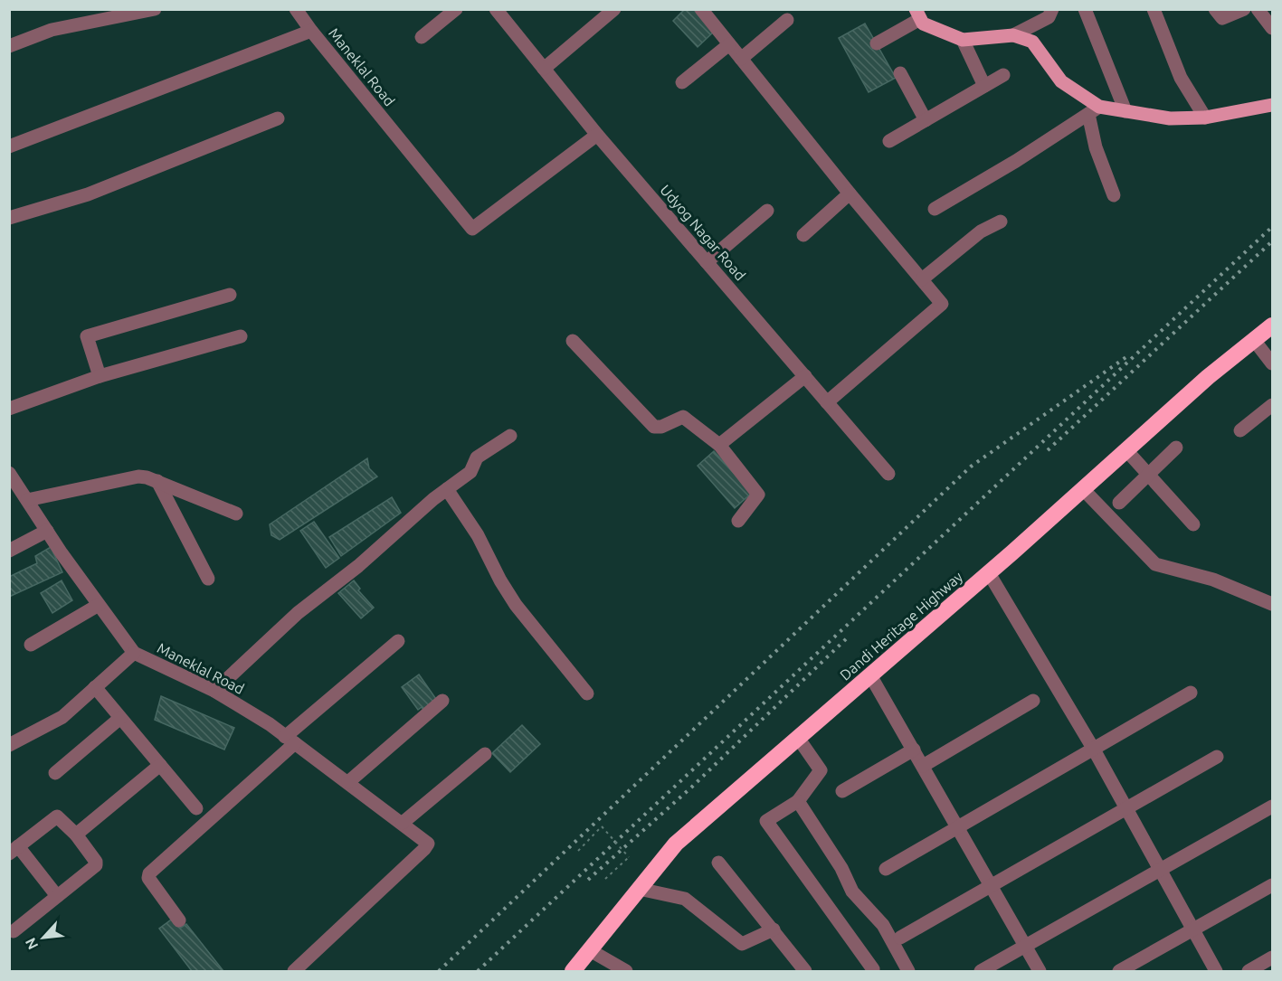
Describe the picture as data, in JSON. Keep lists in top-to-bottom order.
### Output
{
  "streets": {
    "highway": ["Dandi Heritage Highway"],
    "street": ["Maneklal Road", "Udyog Nagar Road"]
  },
  "crossings": [
    ["Maneklal Road", "Udyog Nagar Road"]
  ],
  "north": "bottom left"
}
